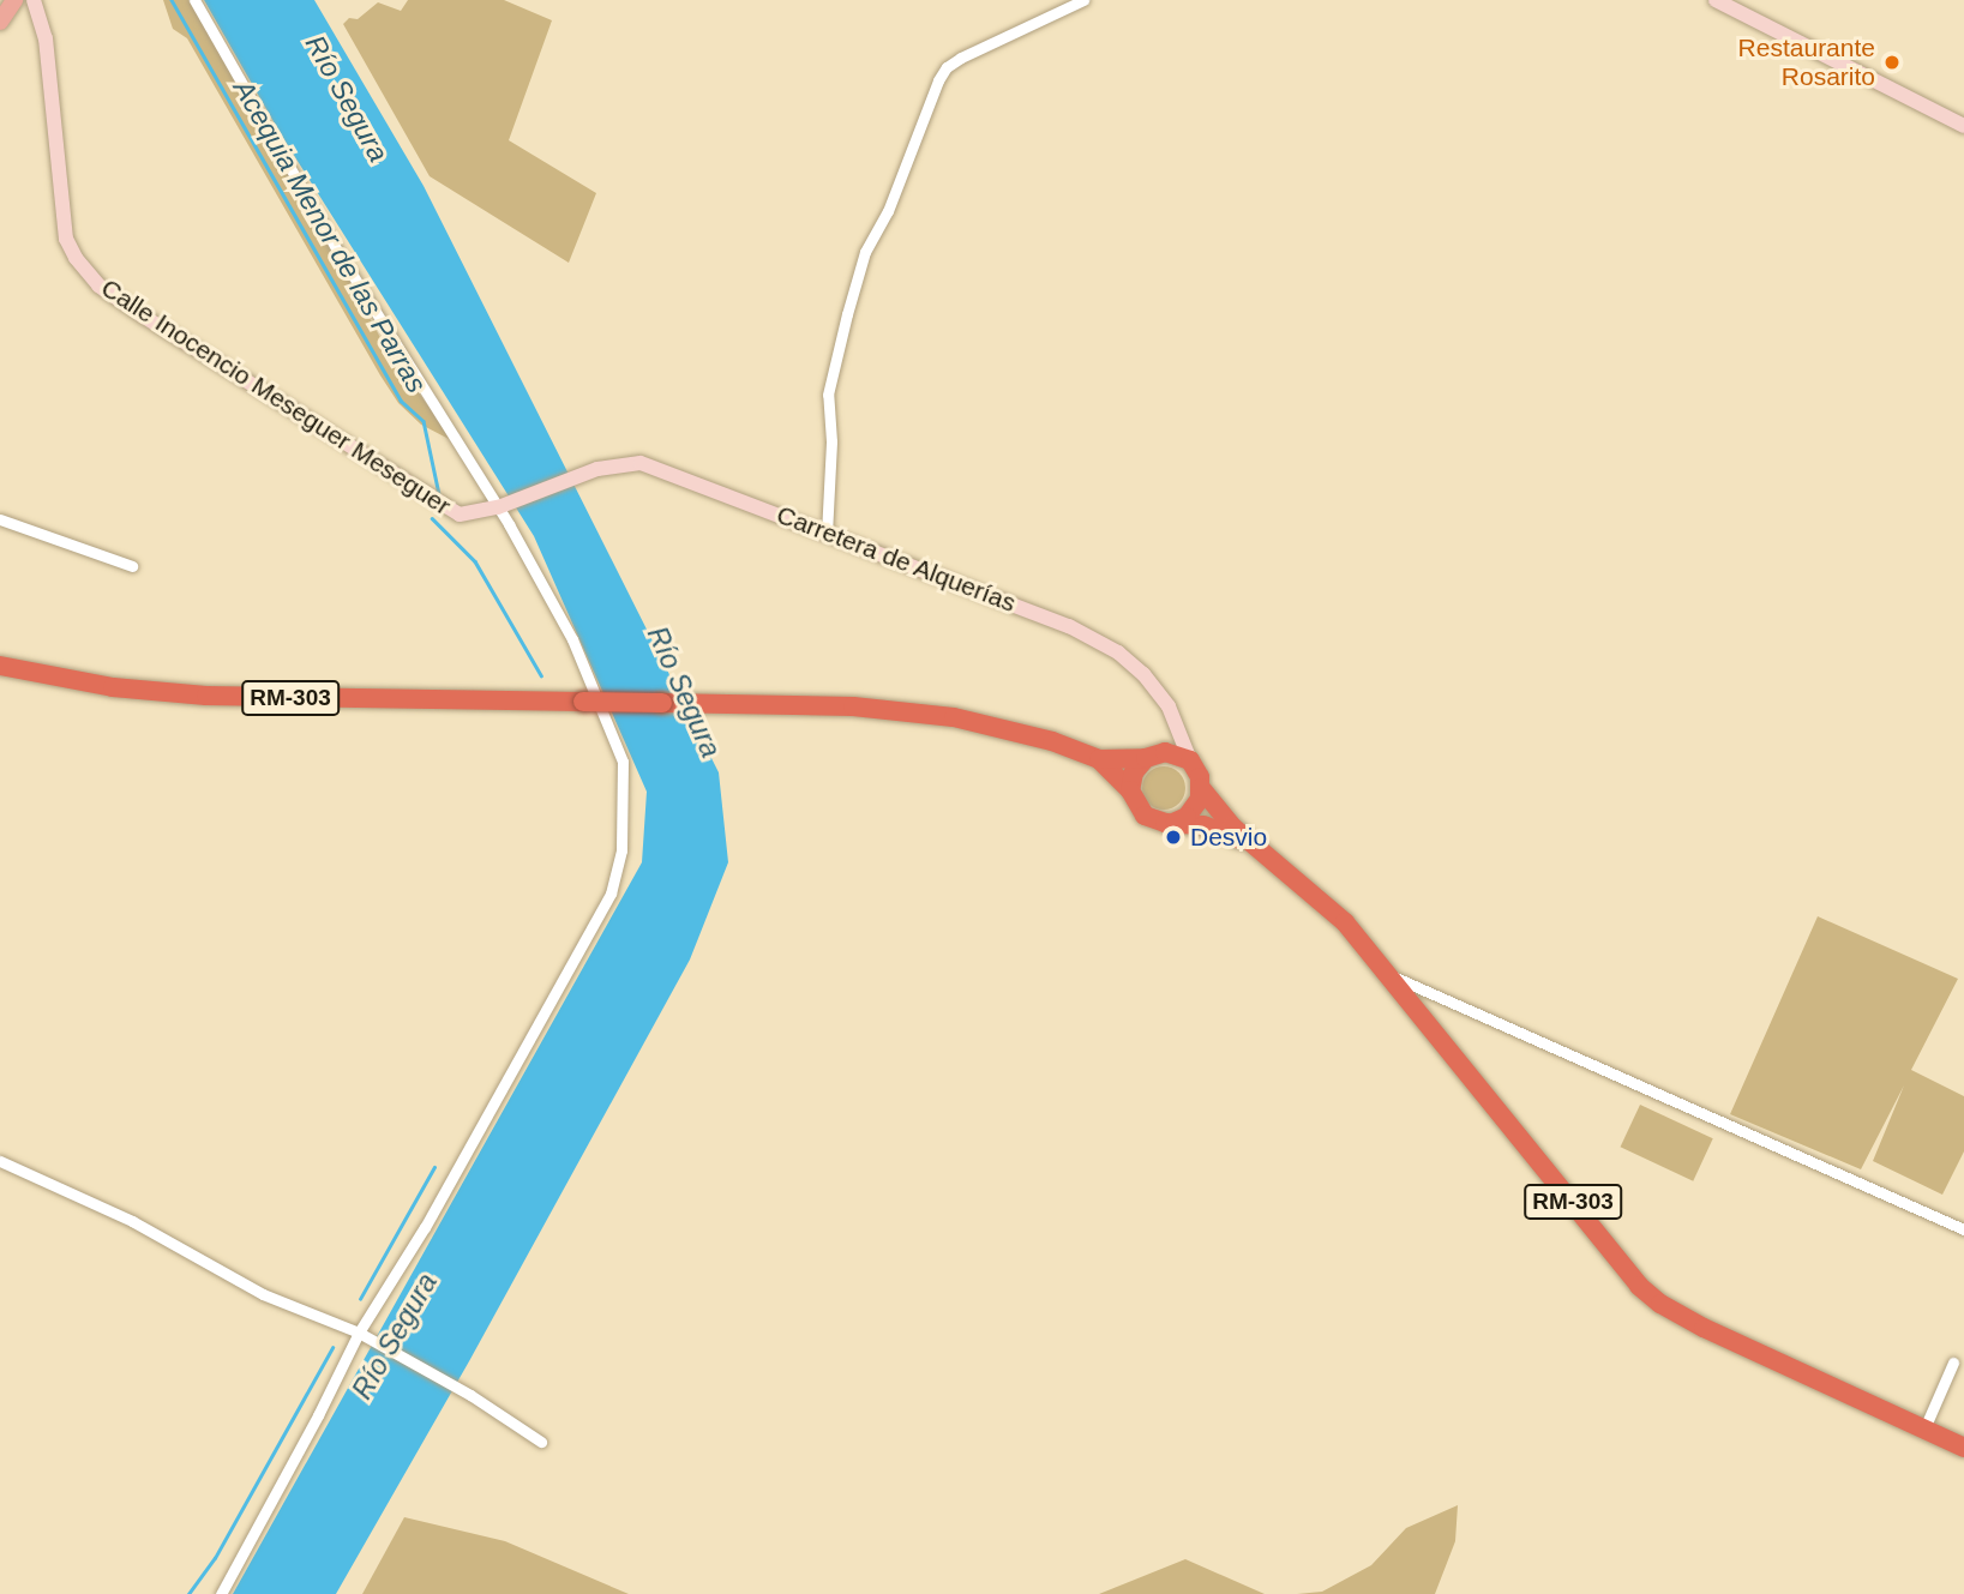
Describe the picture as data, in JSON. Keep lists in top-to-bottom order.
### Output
{
  "streets": {
    "highway": ["RM-303"],
    "street": ["Calle Inocencio Meseguer Meseguer", "Carretera de Alquerías"]
  },
  "crossings": [
    ["Calle Inocencio Meseguer Meseguer", "Carretera de Alquerías"],
    ["Carretera de Alquerías", "RM-303"]
  ],
  "water": ["Río Segura", "Acequia Menor de las Parras"],
  "places": ["Restaurante Rosarito", "Desvio"]
}
